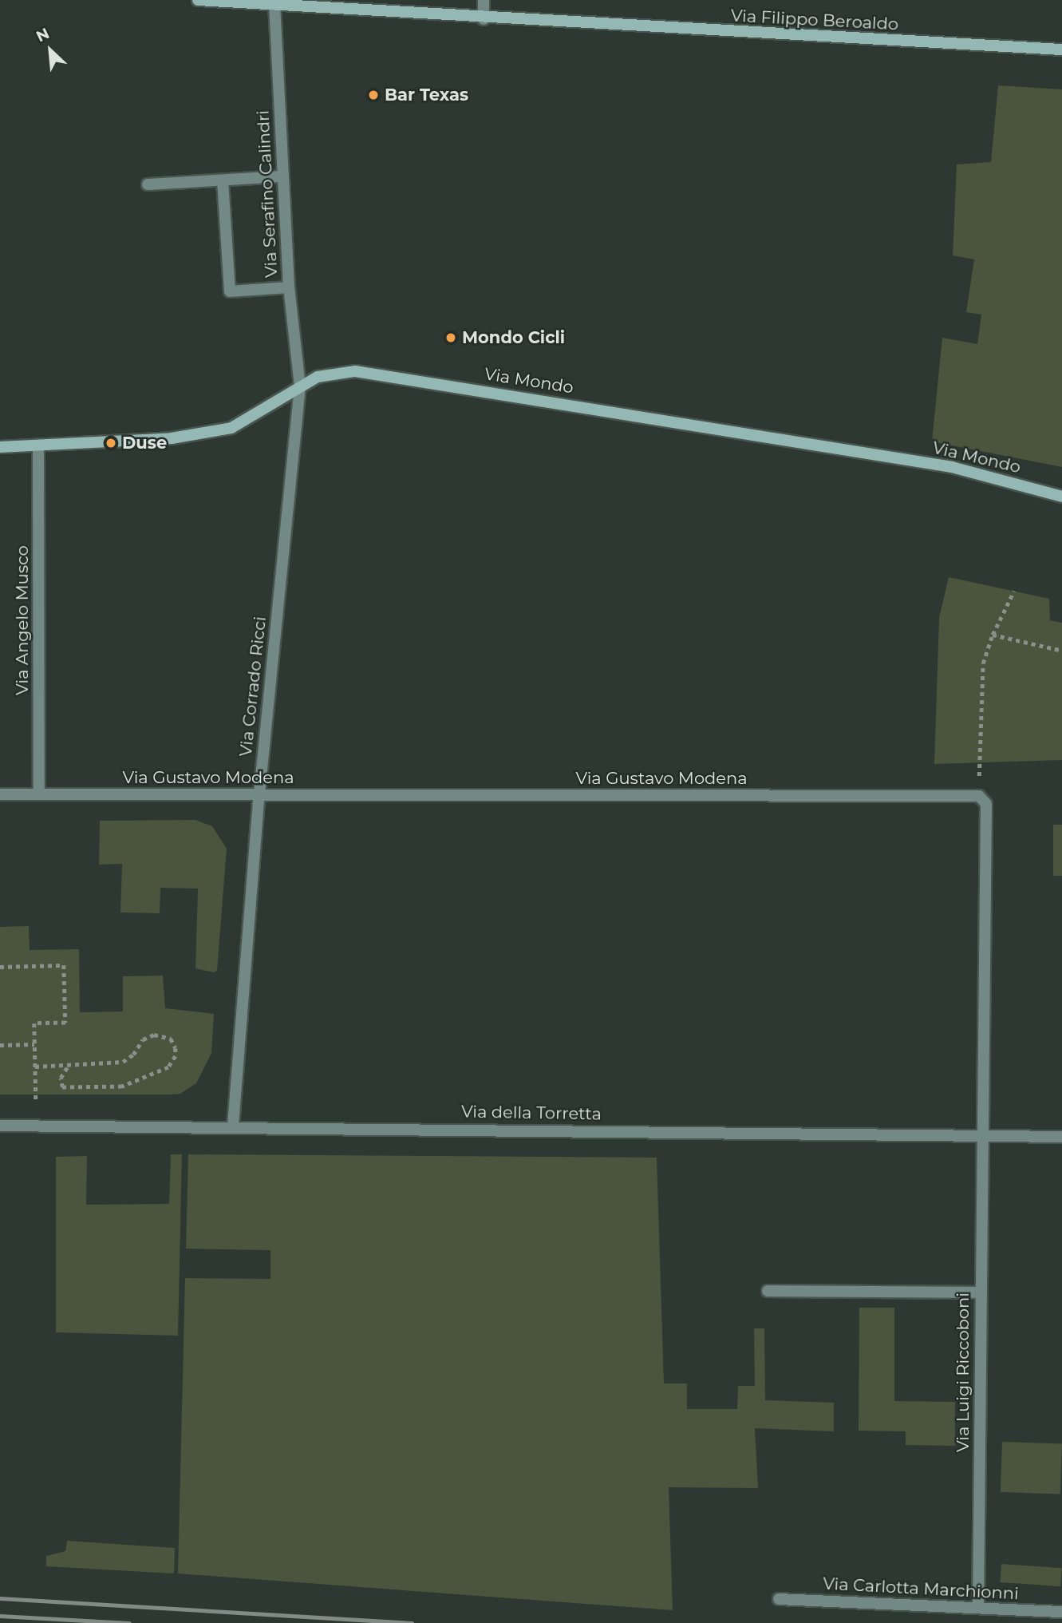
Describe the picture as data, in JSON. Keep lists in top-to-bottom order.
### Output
{
  "streets": {
    "street": [
      "Via Filippo Beroaldo",
      "Via Serafino Calindri",
      "Via Mondo",
      "Via Angelo Musco",
      "Via Corrado Ricci",
      "Via Gustavo Modena",
      "Via della Torretta",
      "Via Luigi Riccoboni",
      "Via Carlotta Marchionni"
    ]
  },
  "crossings": [
    ["Via Filippo Beroaldo", "Via Serafino Calindri"],
    ["Via Serafino Calindri", "Via Mondo"],
    ["Via Serafino Calindri", "Via Corrado Ricci"],
    ["Via Mondo", "Via Angelo Musco"],
    ["Via Mondo", "Via Corrado Ricci"],
    ["Via Angelo Musco", "Via Gustavo Modena"],
    ["Via Corrado Ricci", "Via Gustavo Modena"],
    ["Via Corrado Ricci", "Via della Torretta"],
    ["Via della Torretta", "Via Luigi Riccoboni"],
    ["Via Luigi Riccoboni", "Via Carlotta Marchionni"]
  ],
  "places": ["Bar Texas", "Mondo Cicli", "Duse"],
  "north": "top left"
}
